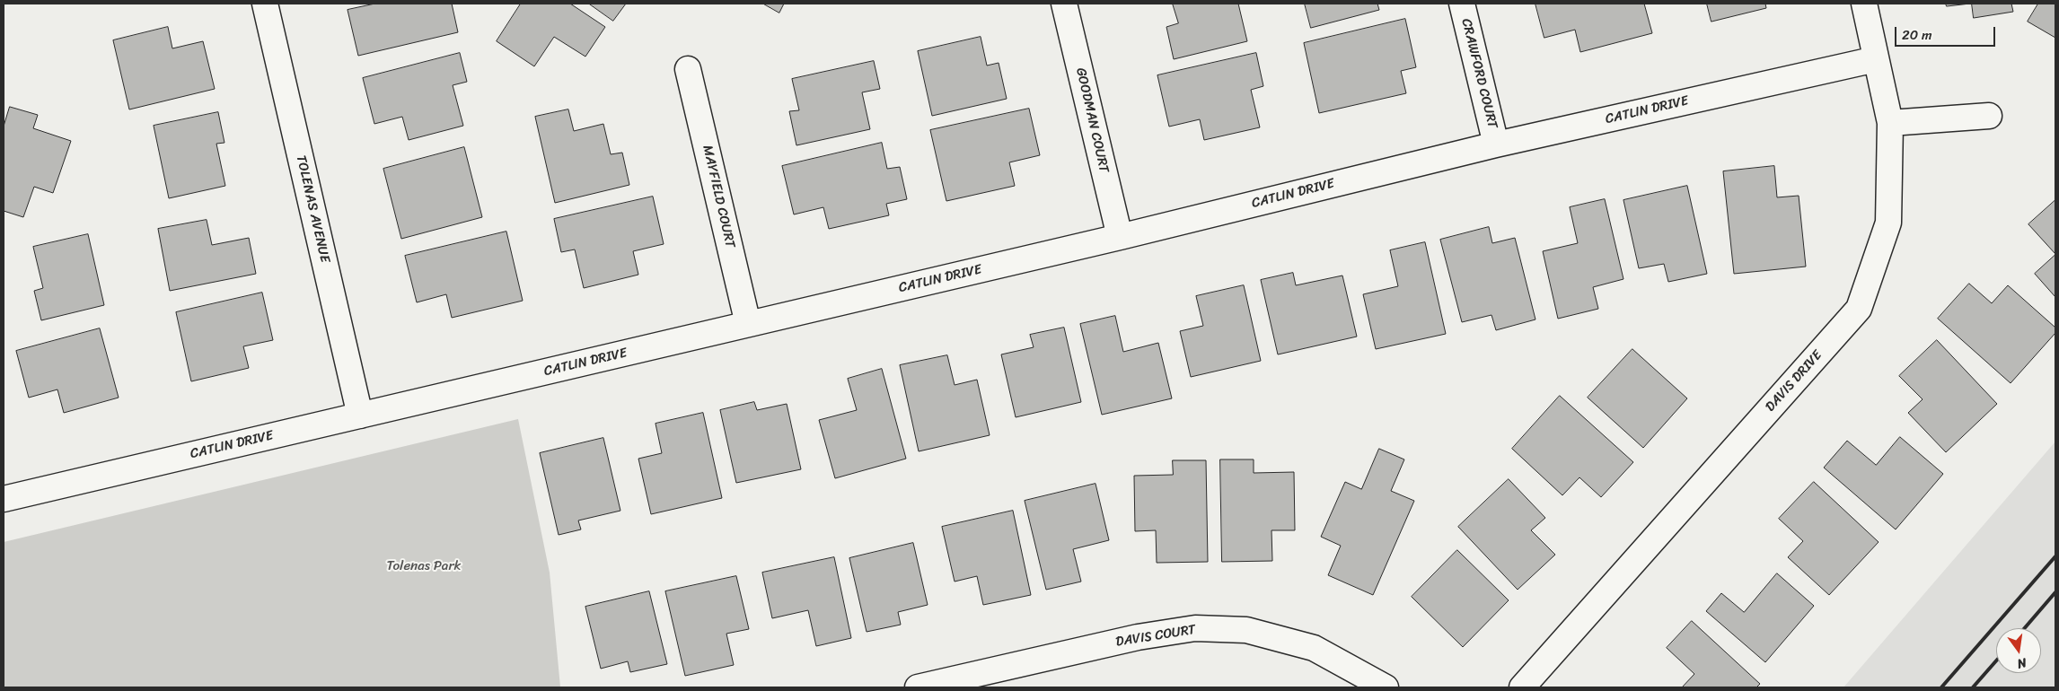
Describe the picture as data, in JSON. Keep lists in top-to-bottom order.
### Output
{
  "streets": {
    "street": [
      "CRAWFORD COURT",
      "CATLIN DRIVE",
      "GOODMAN COURT",
      "MAYFIELD COURT",
      "TOLENAS AVENUE",
      "DAVIS DRIVE",
      "DAVIS COURT"
    ]
  },
  "crossings": [
    ["CRAWFORD COURT", "CATLIN DRIVE"],
    ["CATLIN DRIVE", "GOODMAN COURT"],
    ["CATLIN DRIVE", "MAYFIELD COURT"],
    ["CATLIN DRIVE", "TOLENAS AVENUE"],
    ["CATLIN DRIVE", "DAVIS DRIVE"]
  ],
  "parks": ["Tolenas Park"],
  "scale_bar": "20 m",
  "north": "bottom"
}
